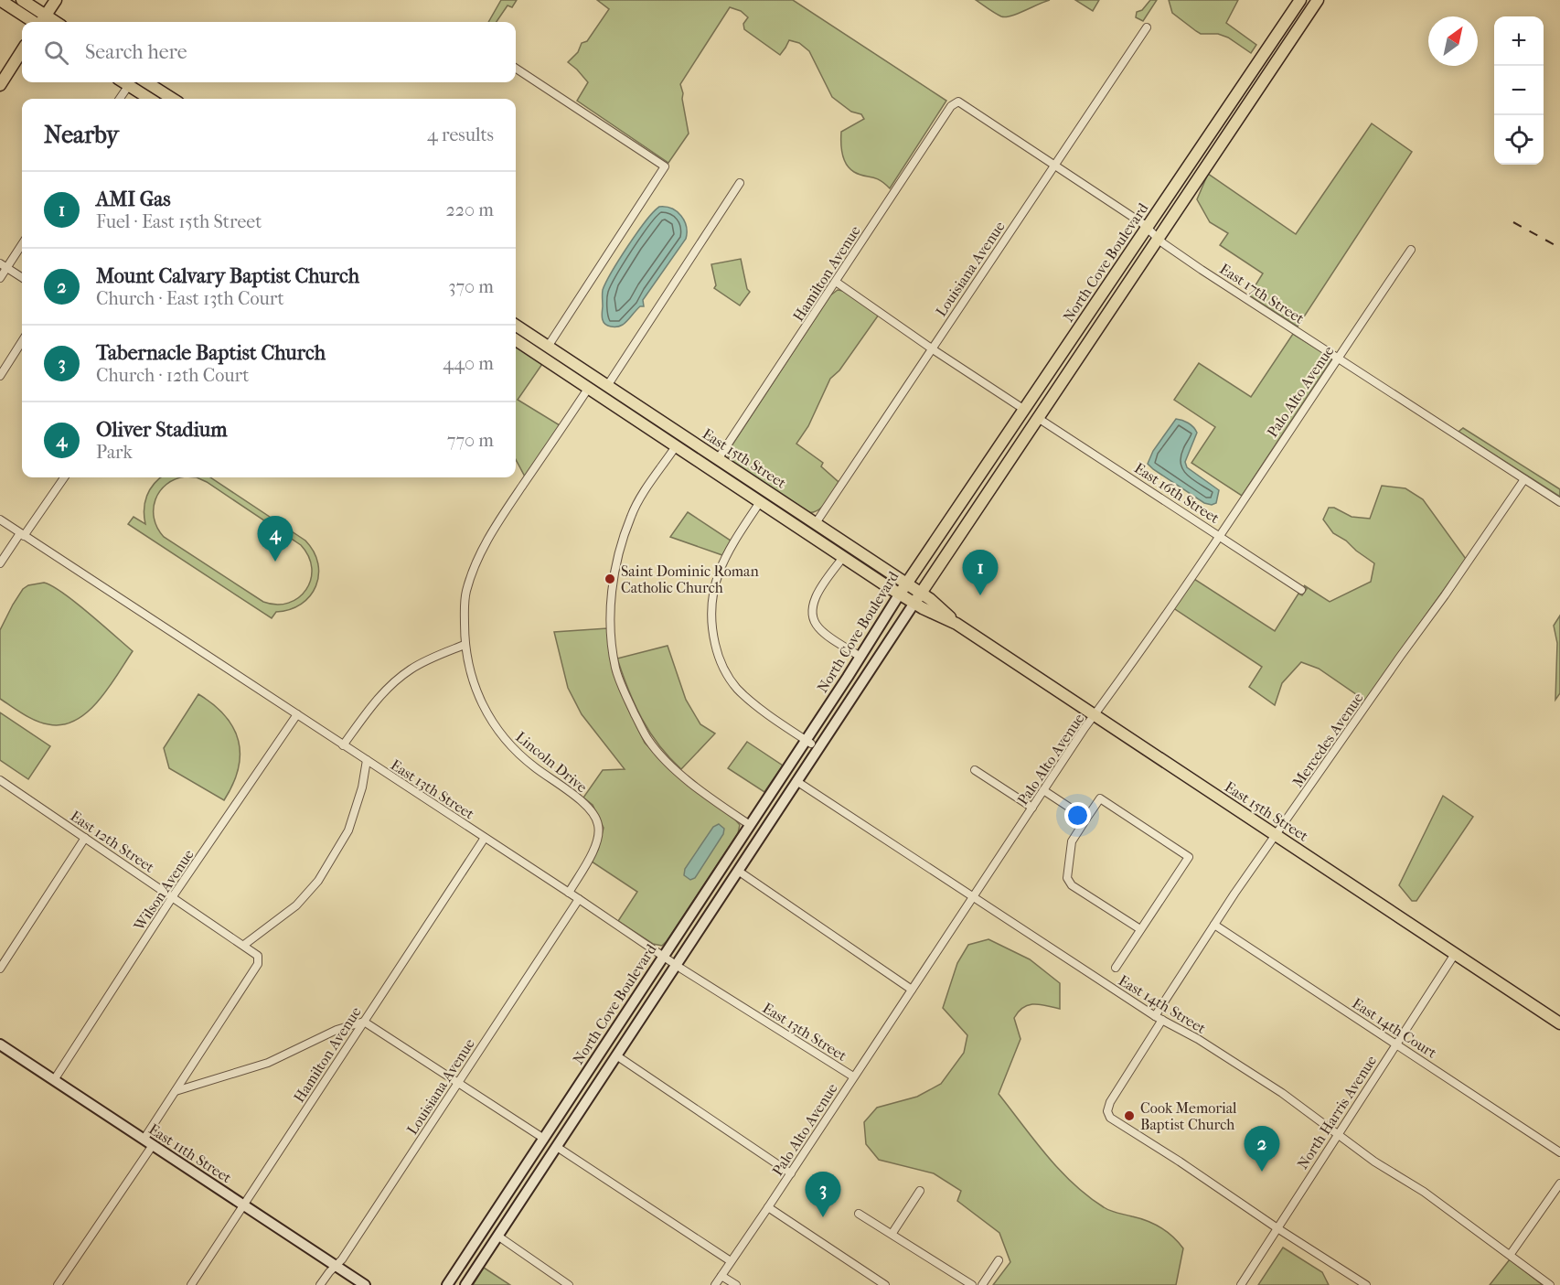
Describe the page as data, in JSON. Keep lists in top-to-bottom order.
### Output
{
  "streets": {
    "main road": ["North Cove Boulevard", "East 15th Street", "East 11th Street"],
    "street": [
      "Louisiana Avenue",
      "Hamilton Avenue",
      "East 17th Street",
      "Palo Alto Avenue",
      "East 16th Street",
      "Mercedes Avenue",
      "Lincoln Drive",
      "East 13th Street",
      "East 12th Street",
      "Wilson Avenue",
      "East 14th Street",
      "East 14th Court",
      "North Harris Avenue"
    ]
  },
  "crossings": [
    ["North Cove Boulevard", "East 17th Street"],
    ["North Cove Boulevard", "East 15th Street"],
    ["North Cove Boulevard", "East 16th Street"],
    ["North Cove Boulevard", "East 13th Street"],
    ["North Cove Boulevard", "East 14th Street"],
    ["Louisiana Avenue", "East 17th Street"],
    ["Louisiana Avenue", "East 15th Street"],
    ["Louisiana Avenue", "East 13th Street"],
    ["Louisiana Avenue", "East 11th Street"],
    ["Hamilton Avenue", "East 17th Street"],
    ["Hamilton Avenue", "East 15th Street"],
    ["Hamilton Avenue", "East 13th Street"],
    ["Hamilton Avenue", "East 11th Street"],
    ["East 17th Street", "Palo Alto Avenue"],
    ["East 17th Street", "Mercedes Avenue"],
    ["Palo Alto Avenue", "East 15th Street"],
    ["Palo Alto Avenue", "East 16th Street"],
    ["Palo Alto Avenue", "East 13th Street"],
    ["Palo Alto Avenue", "East 14th Street"],
    ["East 15th Street", "Mercedes Avenue"],
    ["East 15th Street", "Lincoln Drive"],
    ["East 15th Street", "North Harris Avenue"],
    ["Mercedes Avenue", "East 14th Street"],
    ["Mercedes Avenue", "East 14th Court"],
    ["Mercedes Avenue", "North Harris Avenue"],
    ["Lincoln Drive", "East 13th Street"],
    ["East 13th Street", "Wilson Avenue"],
    ["East 12th Street", "Wilson Avenue"],
    ["Wilson Avenue", "East 11th Street"],
    ["East 14th Street", "North Harris Avenue"],
    ["East 14th Court", "North Harris Avenue"]
  ],
  "places": ["Saint Dominic Roman Catholic Church", "Cook Memorial Baptist Church"],
  "north": "top right",
  "page": {
    "map_buttons": ["+", "−"],
    "search": "Search here",
    "heading": ["Nearby", "4 results"],
    "list": [
      {
        "mark": "1",
        "name": "AMI Gas",
        "note": "Fuel · East 15th Street",
        "value": "220 m"
      },
      {
        "mark": "2",
        "name": "Mount Calvary Baptist Church",
        "note": "Church · East 13th Court",
        "value": "370 m"
      },
      {
        "mark": "3",
        "name": "Tabernacle Baptist Church",
        "note": "Church · 12th Court",
        "value": "440 m"
      },
      {
        "mark": "4",
        "name": "Oliver Stadium",
        "note": "Park",
        "value": "770 m"
      }
    ],
    "pins": [
      "4",
      "1",
      "2",
      "3"
    ]
  }
}
